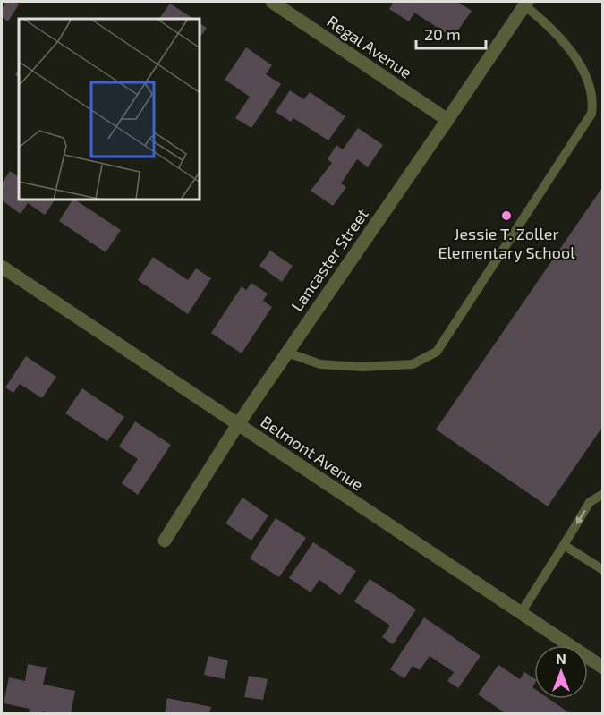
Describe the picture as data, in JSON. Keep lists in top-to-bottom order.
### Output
{
  "streets": {
    "street": ["Regal Avenue", "Lancaster Street", "Belmont Avenue"]
  },
  "crossings": [
    ["Regal Avenue", "Lancaster Street"],
    ["Lancaster Street", "Belmont Avenue"]
  ],
  "places": ["Jessie T. Zoller Elementary School"],
  "scale_bar": "20 m",
  "north": "top"
}
